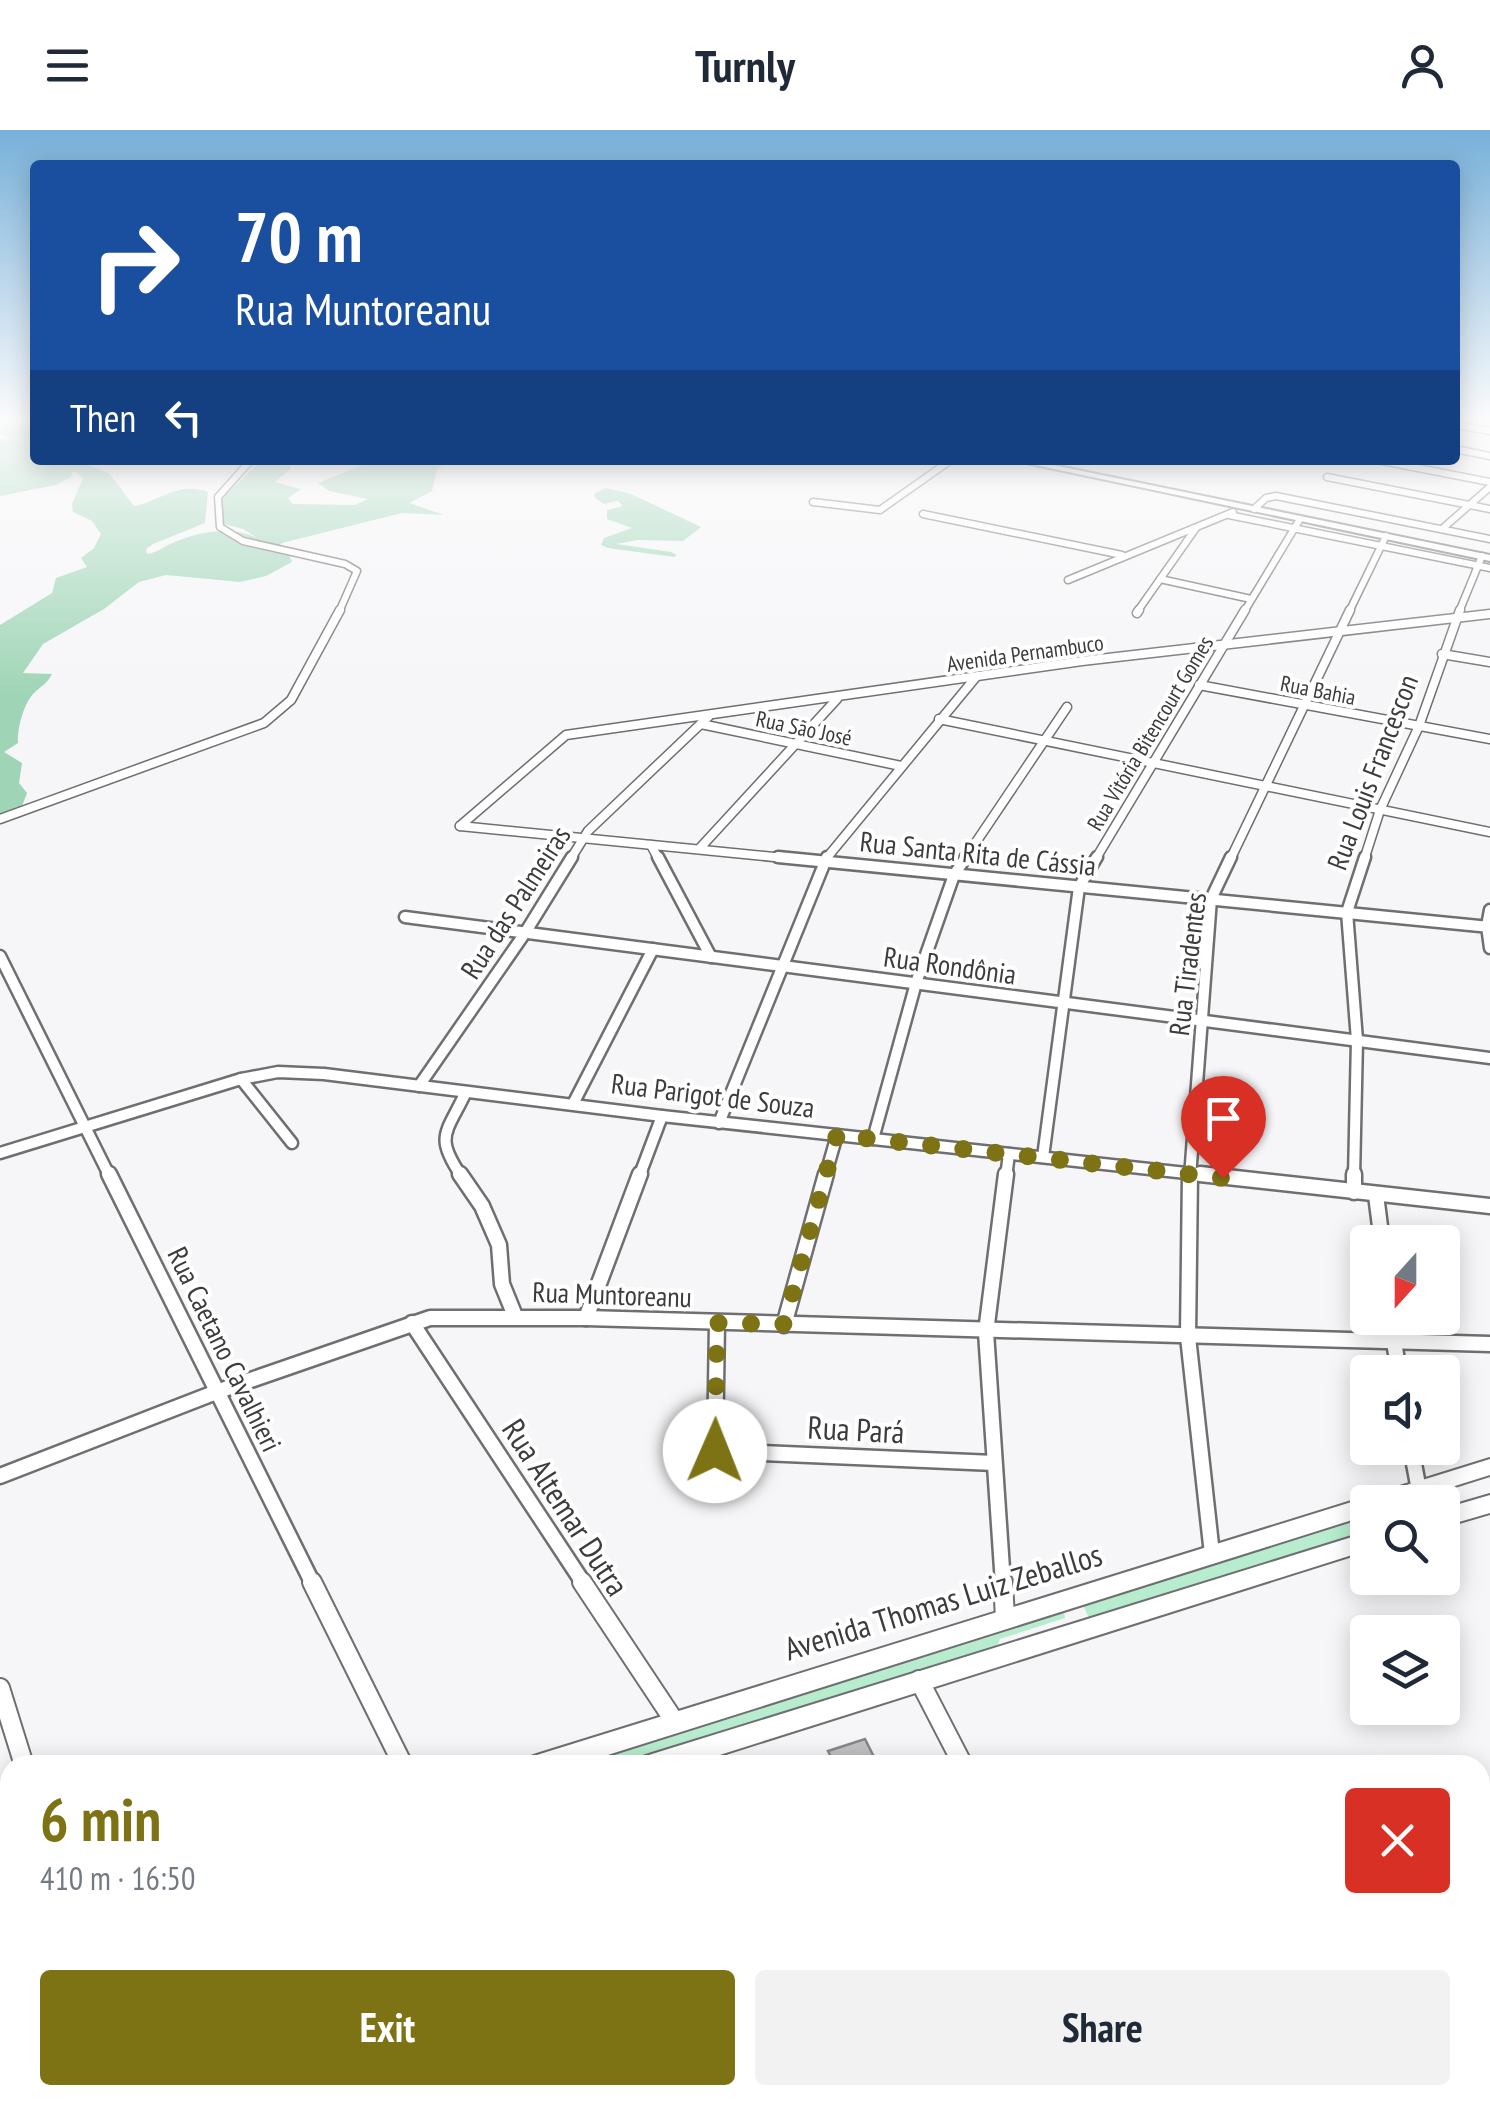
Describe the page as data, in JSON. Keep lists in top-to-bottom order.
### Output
{
  "streets": {
    "main road": ["Avenida Thomas Luiz Zeballos"],
    "street": [
      "Avenida Pernambuco",
      "Rua Bahia",
      "Rua São José",
      "Rua Vitória Bitencourt Gomes",
      "Rua Louis Francescon",
      "Rua Santa Rita de Cássia",
      "Rua das Palmeiras",
      "Rua Tiradentes",
      "Rua Rondônia",
      "Rua Parigot de Souza",
      "Rua Muntoreanu",
      "Rua Caetano Cavalhieri",
      "Rua Pará",
      "Rua Altemar Dutra"
    ]
  },
  "crossings": [
    ["Avenida Pernambuco", "Rua São José"],
    ["Avenida Pernambuco", "Rua Vitória Bitencourt Gomes"],
    ["Avenida Pernambuco", "Rua Louis Francescon"],
    ["Avenida Pernambuco", "Rua Santa Rita de Cássia"],
    ["Avenida Pernambuco", "Rua das Palmeiras"],
    ["Avenida Pernambuco", "Rua Tiradentes"],
    ["Rua Bahia", "Rua Vitória Bitencourt Gomes"],
    ["Rua Bahia", "Rua Louis Francescon"],
    ["Rua Bahia", "Rua Tiradentes"],
    ["Rua São José", "Rua das Palmeiras"],
    ["Rua Vitória Bitencourt Gomes", "Rua Santa Rita de Cássia"],
    ["Rua Vitória Bitencourt Gomes", "Rua Rondônia"],
    ["Rua Vitória Bitencourt Gomes", "Rua Parigot de Souza"],
    ["Rua Louis Francescon", "Rua Santa Rita de Cássia"],
    ["Rua Louis Francescon", "Rua Rondônia"],
    ["Rua Louis Francescon", "Rua Parigot de Souza"],
    ["Rua Santa Rita de Cássia", "Rua das Palmeiras"],
    ["Rua Santa Rita de Cássia", "Rua Tiradentes"],
    ["Rua das Palmeiras", "Rua Rondônia"],
    ["Rua das Palmeiras", "Rua Parigot de Souza"],
    ["Rua Tiradentes", "Rua Rondônia"],
    ["Rua Tiradentes", "Rua Parigot de Souza"],
    ["Rua Tiradentes", "Rua Muntoreanu"],
    ["Rua Tiradentes", "Avenida Thomas Luiz Zeballos"],
    ["Rua Parigot de Souza", "Rua Caetano Cavalhieri"],
    ["Rua Muntoreanu", "Rua Caetano Cavalhieri"],
    ["Rua Muntoreanu", "Rua Pará"],
    ["Rua Muntoreanu", "Rua Altemar Dutra"],
    ["Rua Altemar Dutra", "Avenida Thomas Luiz Zeballos"]
  ],
  "north": "bottom",
  "page": {
    "header": "Turnly",
    "turn": ["70 m", "Rua Muntoreanu"],
    "then": "Then",
    "heading": ["6 min", "410 m · 16:50"],
    "buttons": ["Exit", "Share"]
  }
}
